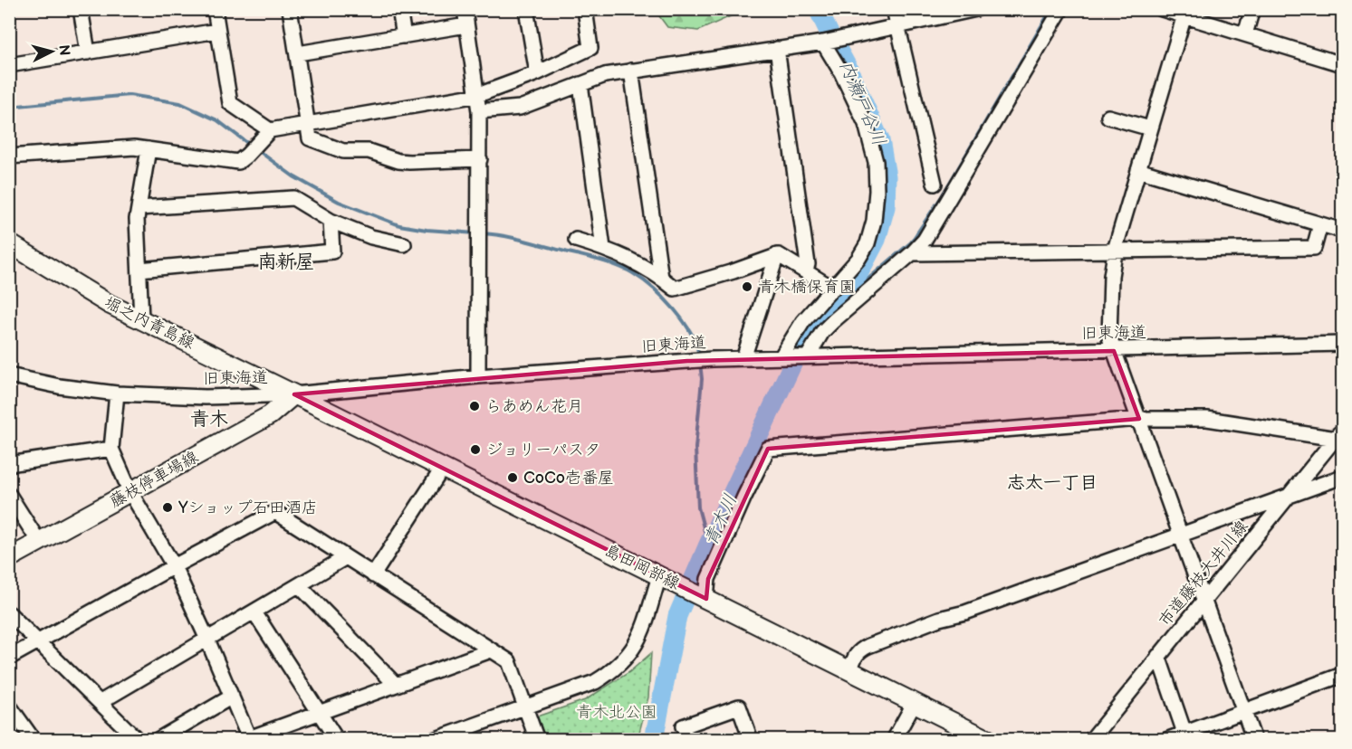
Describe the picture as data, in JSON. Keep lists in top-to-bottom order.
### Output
{
  "streets": {
    "main road": ["堀之内青島線", "藤枝停車場線", "島田岡部線"],
    "street": ["旧東海道", "市道藤枝大井川線"]
  },
  "crossings": [
    ["堀之内青島線", "旧東海道"],
    ["堀之内青島線", "藤枝停車場線"],
    ["堀之内青島線", "島田岡部線"],
    ["旧東海道", "藤枝停車場線"],
    ["旧東海道", "島田岡部線"],
    ["藤枝停車場線", "島田岡部線"]
  ],
  "districts": ["南新屋", "青木", "志太一丁目"],
  "water": ["内瀬戸谷川", "青木川"],
  "parks": ["青木北公園"],
  "places": [
    "青木橋保育園",
    "らあめん花月",
    "ジョリーパスタ",
    "CoCo壱番屋",
    "Yショップ石田酒店"
  ],
  "north": "right"
}
